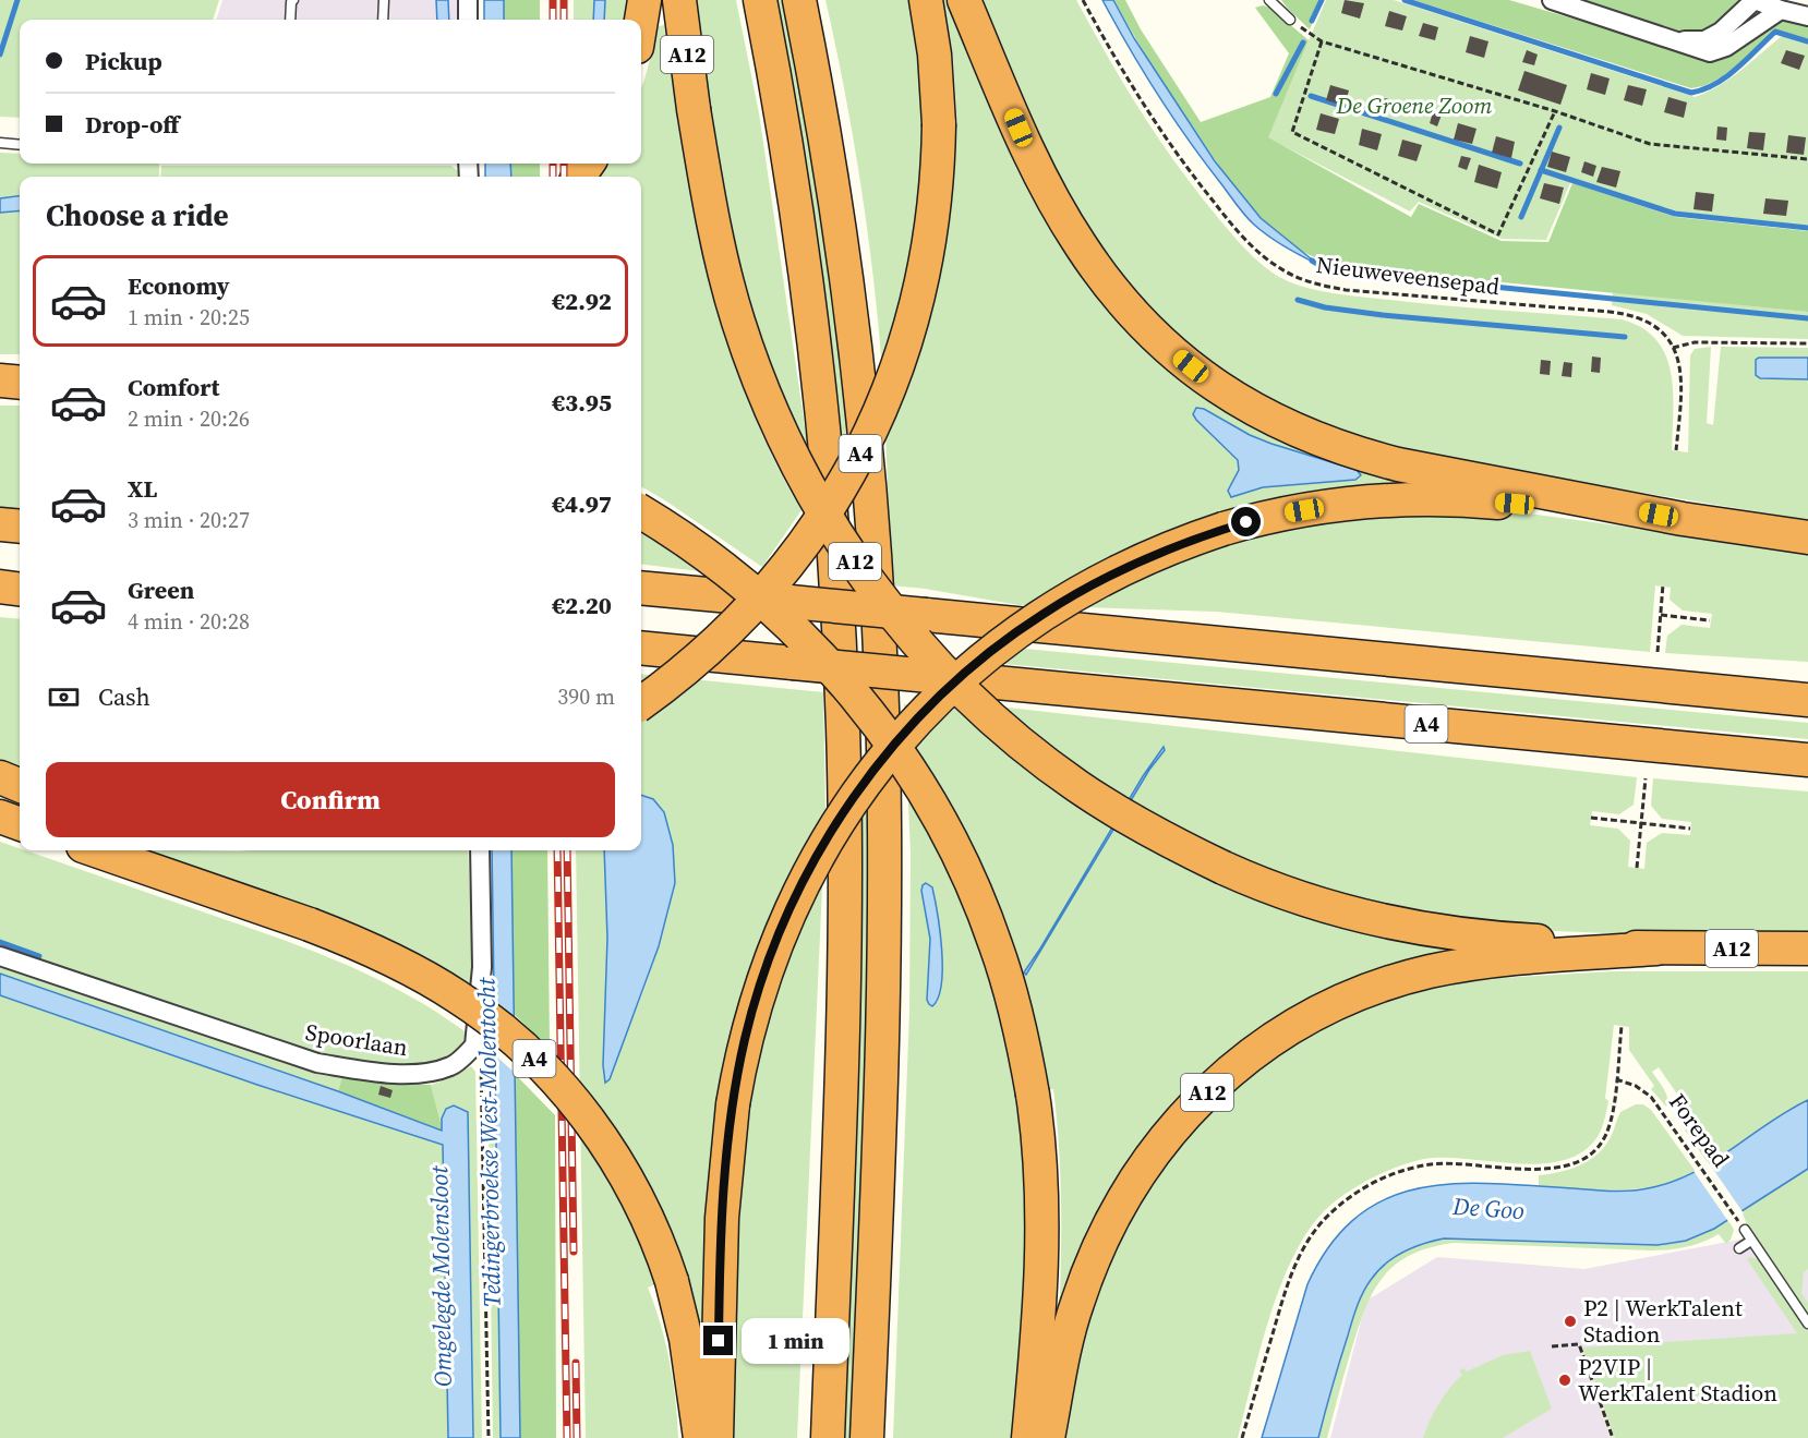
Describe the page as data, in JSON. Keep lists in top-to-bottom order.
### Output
{
  "streets": {
    "highway": ["A12", "A4"],
    "street": ["Spoorlaan"],
    "path": ["Nieuweveensepad", "Forepad"]
  },
  "water": ["Tedingerbroekse West-Molentocht", "De Goo", "Omgelegde Molensloot"],
  "parks": ["De Groene Zoom"],
  "places": ["P2 | WerkTalent Stadion", "P2VIP | WerkTalent Stadion"],
  "page": {
    "banner": ["Pickup", "Drop-off"],
    "heading": "Choose a ride",
    "list": [
      {
        "name": "Economy",
        "note": "1 min · 20:25",
        "value": "€2.92"
      },
      {
        "name": "Comfort",
        "note": "2 min · 20:26",
        "value": "€3.95"
      },
      {
        "name": "XL",
        "note": "3 min · 20:27",
        "value": "€4.97"
      },
      {
        "name": "Green",
        "note": "4 min · 20:28",
        "value": "€2.20"
      }
    ],
    "pay": ["Cash", "390 m"],
    "buttons": "Confirm",
    "bubble": "1 min"
  }
}
